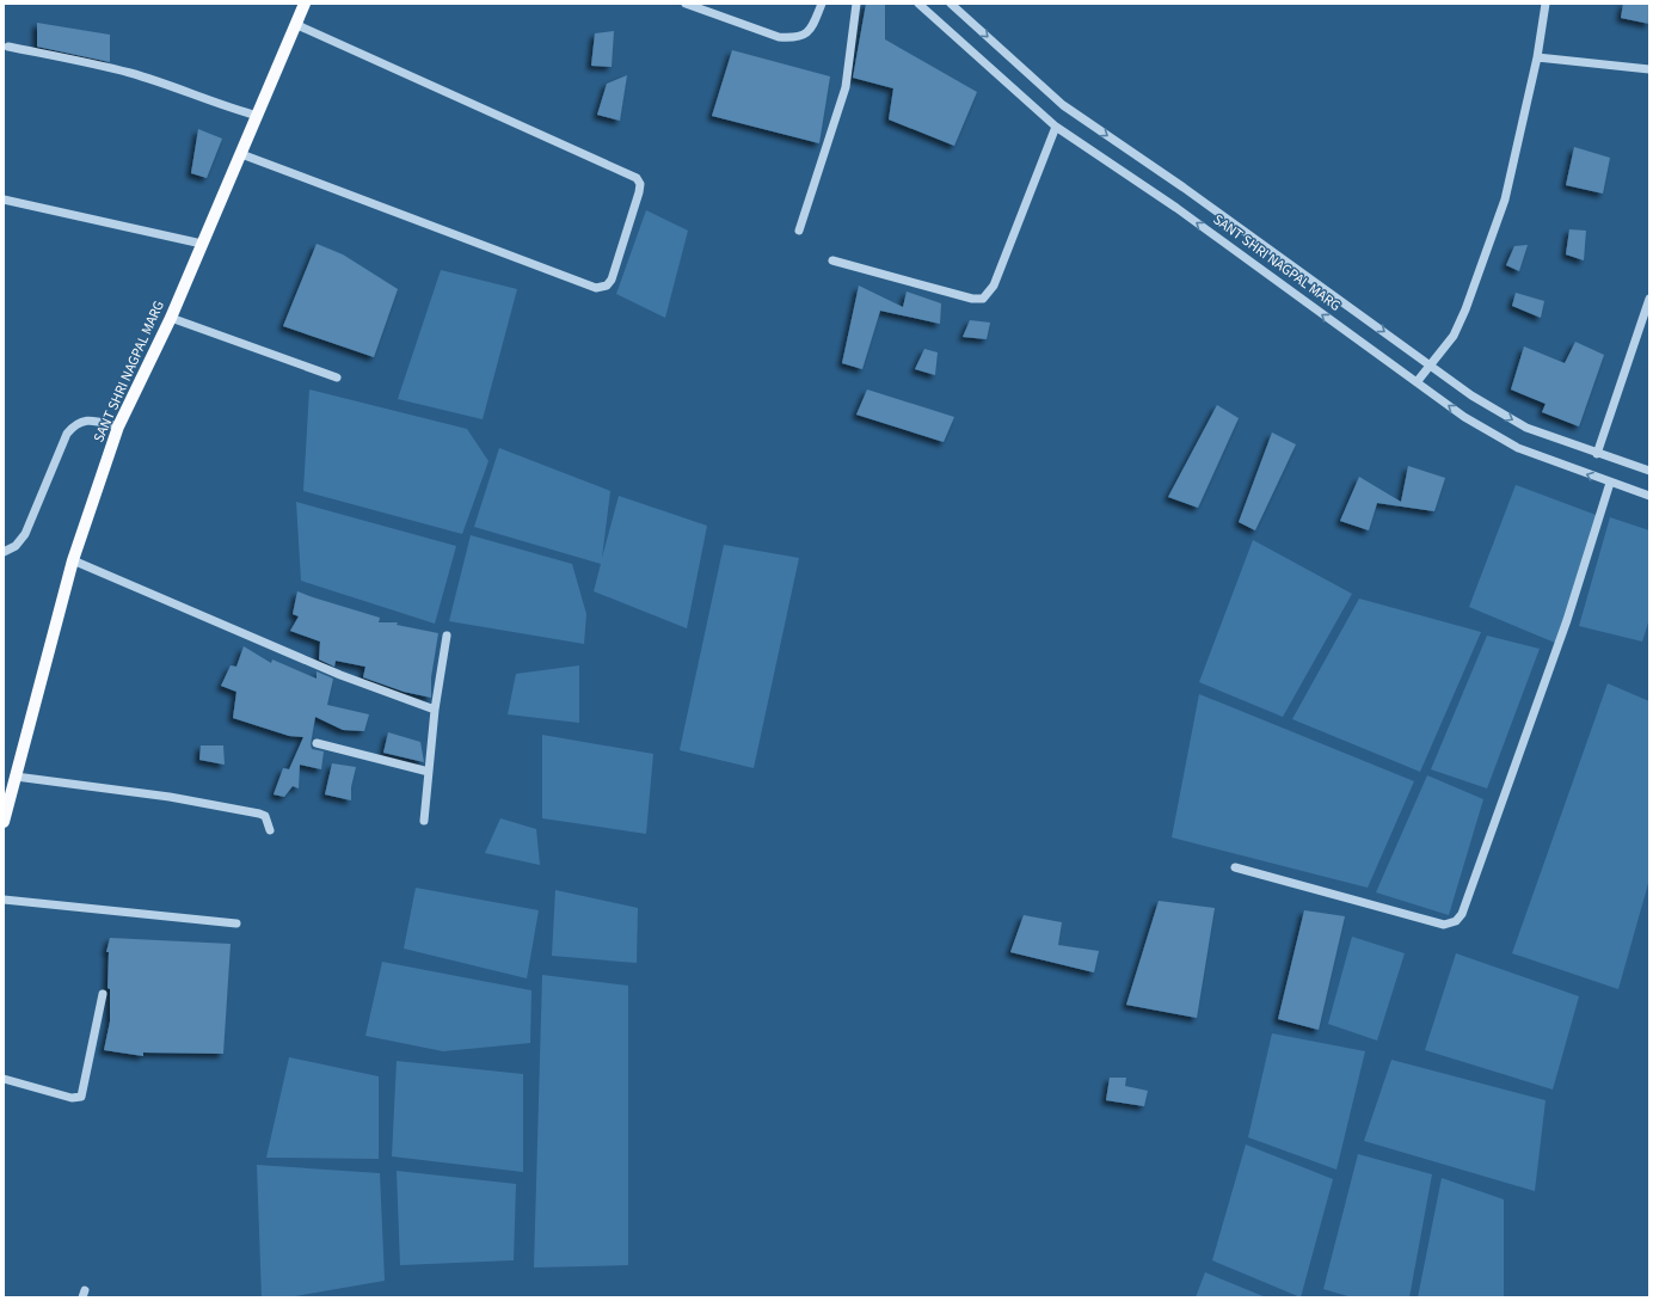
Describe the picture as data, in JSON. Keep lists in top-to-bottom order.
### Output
{
  "streets": {
    "main road": ["SANT SHRI NAGPAL MARG"]
  }
}
